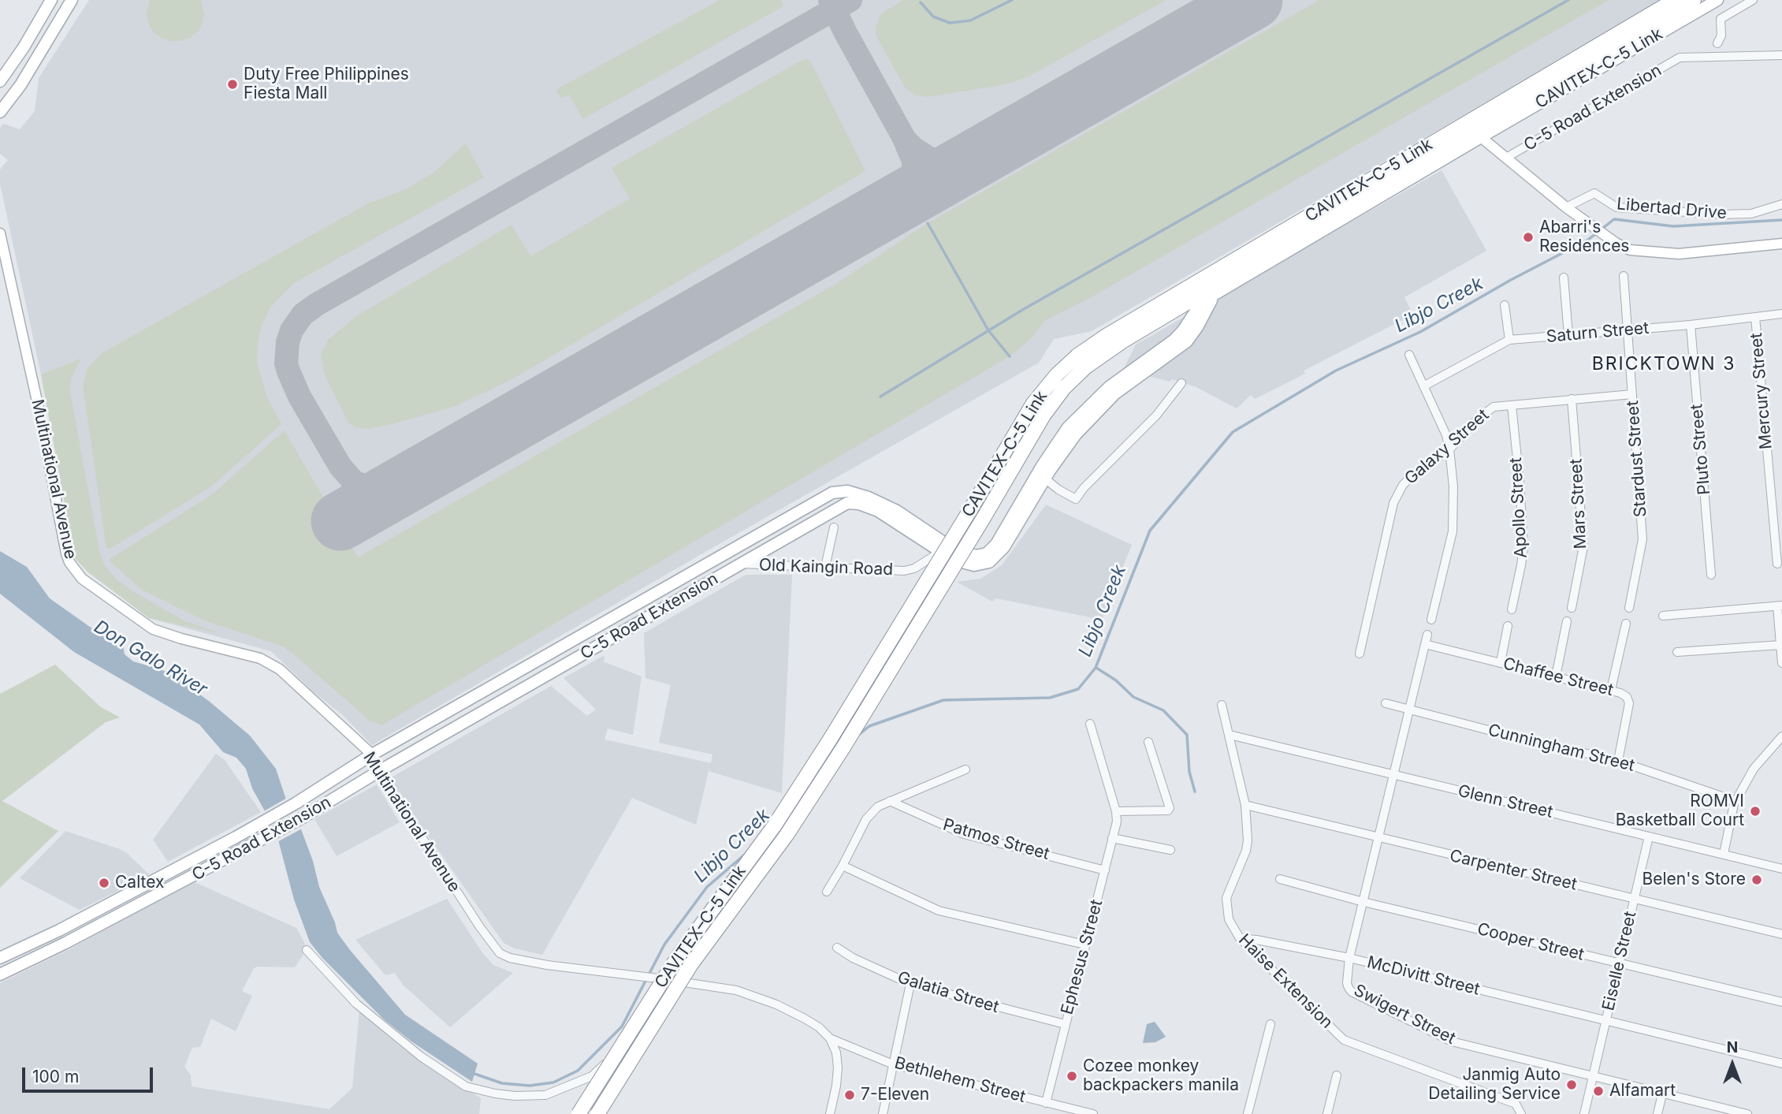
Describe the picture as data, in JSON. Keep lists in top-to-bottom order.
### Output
{
  "streets": {
    "highway": ["CAVITEX–C-5 Link"],
    "main road": ["CAVITEX-C-5 Link", "C-5 Road Extension"],
    "street": [
      "Libertad Drive",
      "Saturn Street",
      "Mercury Street",
      "Galaxy Street",
      "Pluto Street",
      "Stardust Street",
      "Multinational Avenue",
      "Mars Street",
      "Apollo Street",
      "Old Kaingin Road",
      "Chaffee Street",
      "Cunningham Street",
      "Glenn Street",
      "Patmos Street",
      "Carpenter Street",
      "Cooper Street",
      "Ephesus Street",
      "Eiselle Street",
      "McDivitt Street",
      "Haise Extension",
      "Galatia Street",
      "Swigert Street",
      "Bethlehem Street"
    ]
  },
  "crossings": [
    ["CAVITEX-C-5 Link", "C-5 Road Extension"],
    ["C-5 Road Extension", "Multinational Avenue"],
    ["C-5 Road Extension", "Old Kaingin Road"],
    ["Saturn Street", "Mercury Street"],
    ["Saturn Street", "Pluto Street"],
    ["Saturn Street", "Stardust Street"],
    ["Galaxy Street", "Stardust Street"],
    ["Galaxy Street", "Mars Street"],
    ["Galaxy Street", "Apollo Street"],
    ["Multinational Avenue", "Bethlehem Street"],
    ["Chaffee Street", "Cunningham Street"],
    ["Chaffee Street", "Swigert Street"],
    ["Cunningham Street", "Swigert Street"],
    ["Glenn Street", "Eiselle Street"],
    ["Glenn Street", "Haise Extension"],
    ["Glenn Street", "Swigert Street"],
    ["Patmos Street", "Ephesus Street"],
    ["Carpenter Street", "Eiselle Street"],
    ["Carpenter Street", "Haise Extension"],
    ["Carpenter Street", "Swigert Street"],
    ["Cooper Street", "Eiselle Street"],
    ["Cooper Street", "Swigert Street"],
    ["Ephesus Street", "Galatia Street"],
    ["Ephesus Street", "Bethlehem Street"],
    ["Eiselle Street", "McDivitt Street"],
    ["Eiselle Street", "Swigert Street"],
    ["McDivitt Street", "Haise Extension"],
    ["McDivitt Street", "Swigert Street"]
  ],
  "districts": ["BRICKTOWN 3"],
  "water": ["Libjo Creek", "Don Galo River"],
  "places": [
    "Duty Free Philippines Fiesta Mall",
    "Abarri's Residences",
    "ROMVI Basketball Court",
    "Belen's Store",
    "Caltex",
    "Cozee monkey backpackers manila",
    "Janmig Auto Detailing Service",
    "Alfamart",
    "7-Eleven"
  ],
  "scale_bar": "100 m",
  "north": "top"
}
